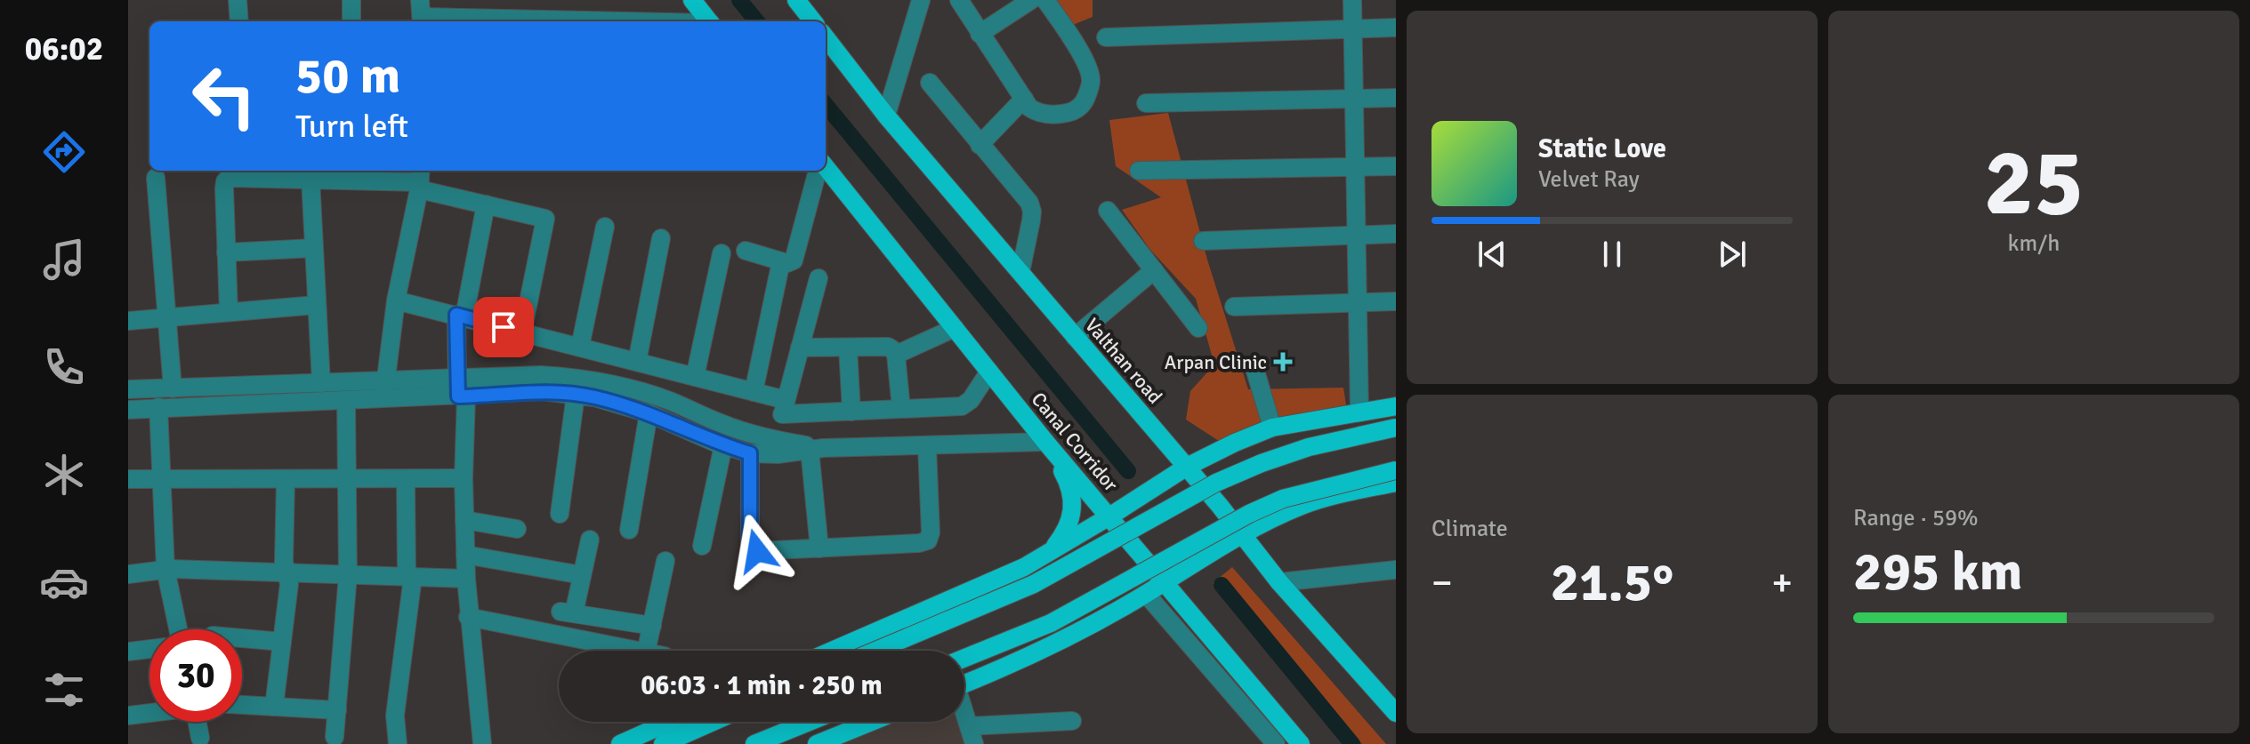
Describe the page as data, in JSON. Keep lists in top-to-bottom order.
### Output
{
  "streets": {
    "main road": ["Valthan road", "Canal Corridor"]
  },
  "places": {
    "health": ["Arpan Clinic"]
  },
  "page": {
    "tabs": "06:02",
    "tile": [
      ["25", "km/h"],
      "Climate",
      ["Range · 59%", "295 km"]
    ],
    "turn": ["50 m", "Turn left"],
    "song": ["Static Love", "Velvet Ray"],
    "heat": ["−", "21.5°", "+"],
    "limit": "30",
    "trip": "06:03 · 1 min · 250 m"
  }
}
